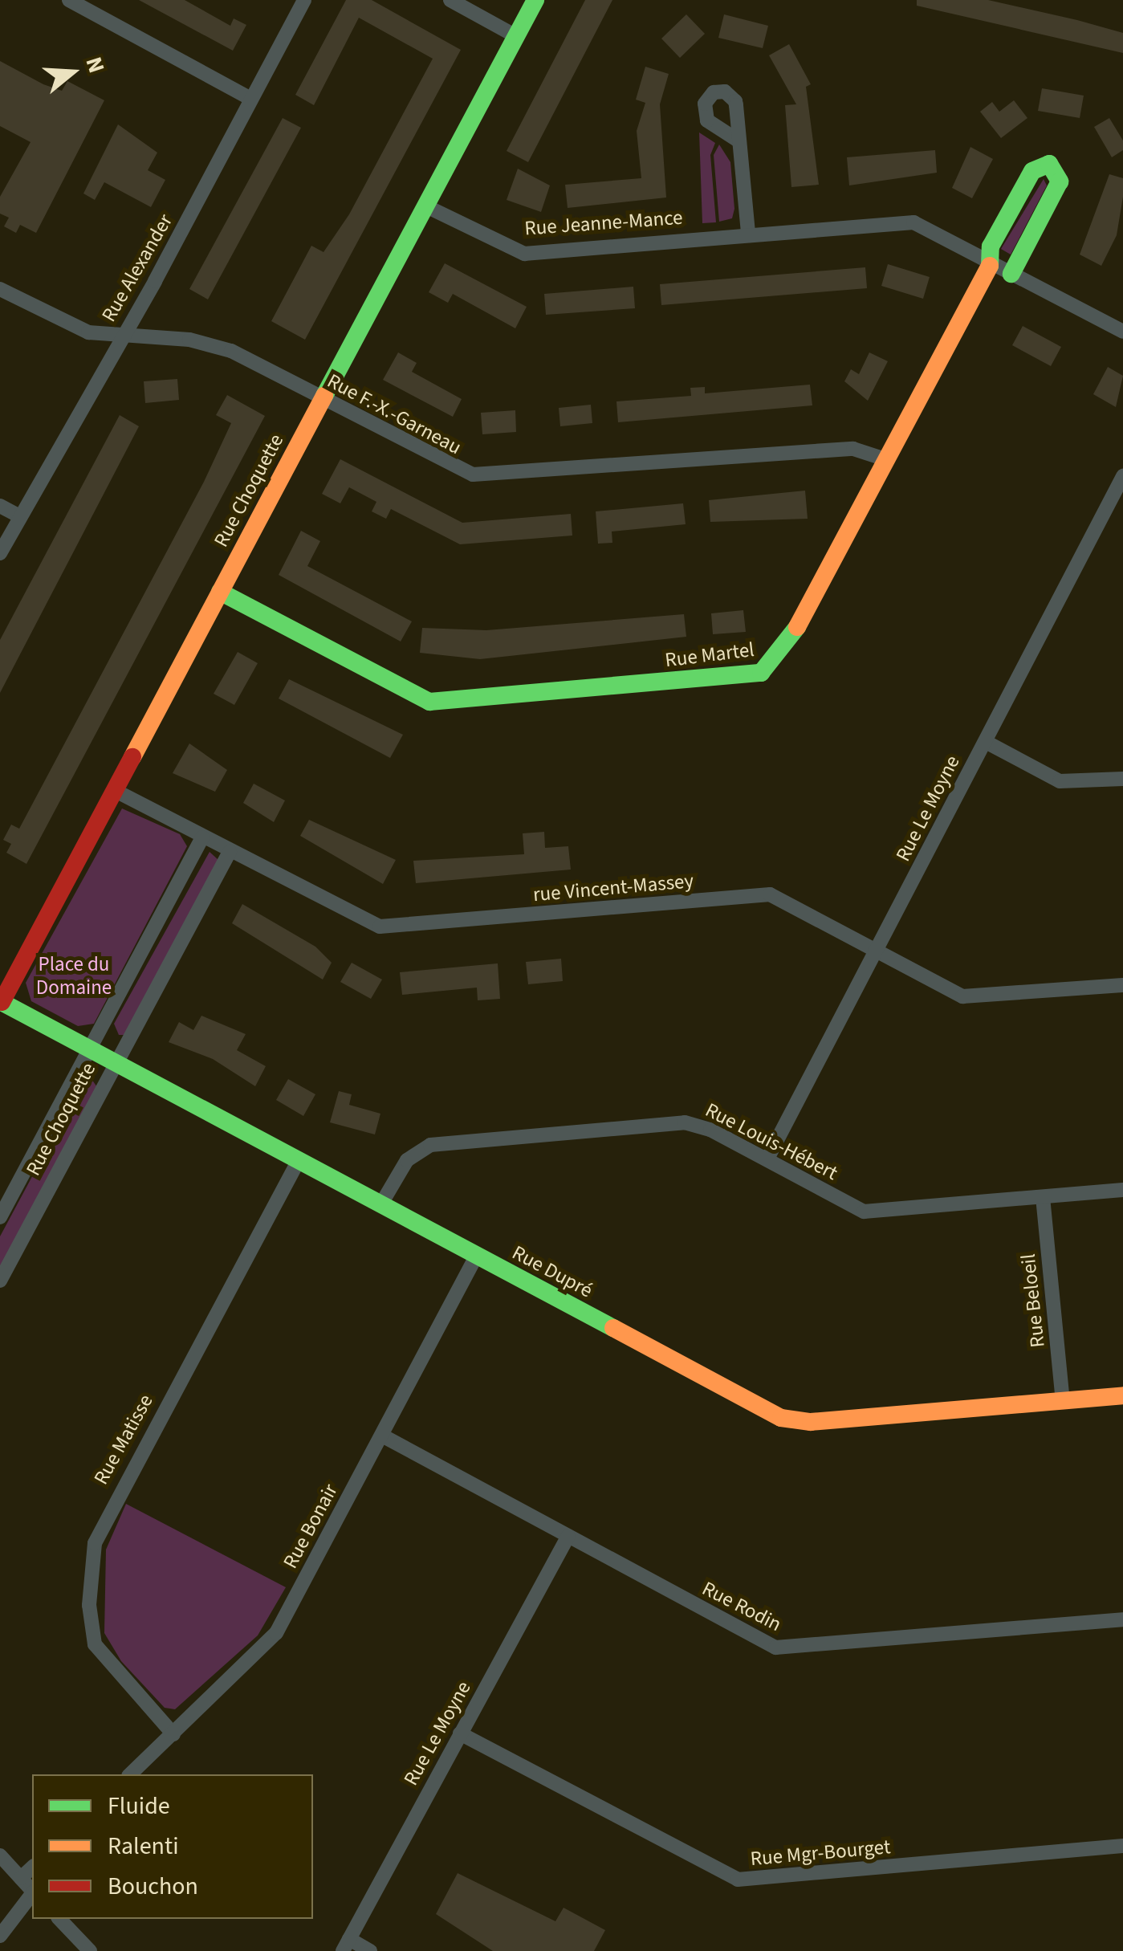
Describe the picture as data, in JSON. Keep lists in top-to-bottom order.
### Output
{
  "streets": {
    "street": [
      "Rue Jeanne-Mance",
      "Rue Alexander",
      "Rue F.-X.-Garneau",
      "Rue Choquette",
      "Rue Martel",
      "Rue Le Moyne",
      "rue Vincent-Massey",
      "Rue Louis-Hébert",
      "Rue Dupré",
      "Rue Beloeil",
      "Rue Matisse",
      "Rue Bonair",
      "Rue Rodin",
      "Rue Mgr-Bourget"
    ]
  },
  "crossings": [
    ["Rue Jeanne-Mance", "Rue Choquette"],
    ["Rue Jeanne-Mance", "Rue Martel"],
    ["Rue Alexander", "Rue F.-X.-Garneau"],
    ["Rue F.-X.-Garneau", "Rue Choquette"],
    ["Rue F.-X.-Garneau", "Rue Martel"],
    ["Rue Choquette", "Rue Martel"],
    ["Rue Choquette", "rue Vincent-Massey"],
    ["Rue Choquette", "Rue Dupré"],
    ["Rue Le Moyne", "rue Vincent-Massey"],
    ["Rue Le Moyne", "Rue Louis-Hébert"],
    ["Rue Le Moyne", "Rue Rodin"],
    ["Rue Le Moyne", "Rue Mgr-Bourget"],
    ["Rue Louis-Hébert", "Rue Dupré"],
    ["Rue Louis-Hébert", "Rue Beloeil"],
    ["Rue Dupré", "Rue Beloeil"],
    ["Rue Dupré", "Rue Matisse"],
    ["Rue Dupré", "Rue Bonair"],
    ["Rue Matisse", "Rue Bonair"],
    ["Rue Bonair", "Rue Rodin"]
  ],
  "parks": ["Place du Domaine"],
  "legend": ["Fluide", "Ralenti", "Bouchon"],
  "north": "right"
}
